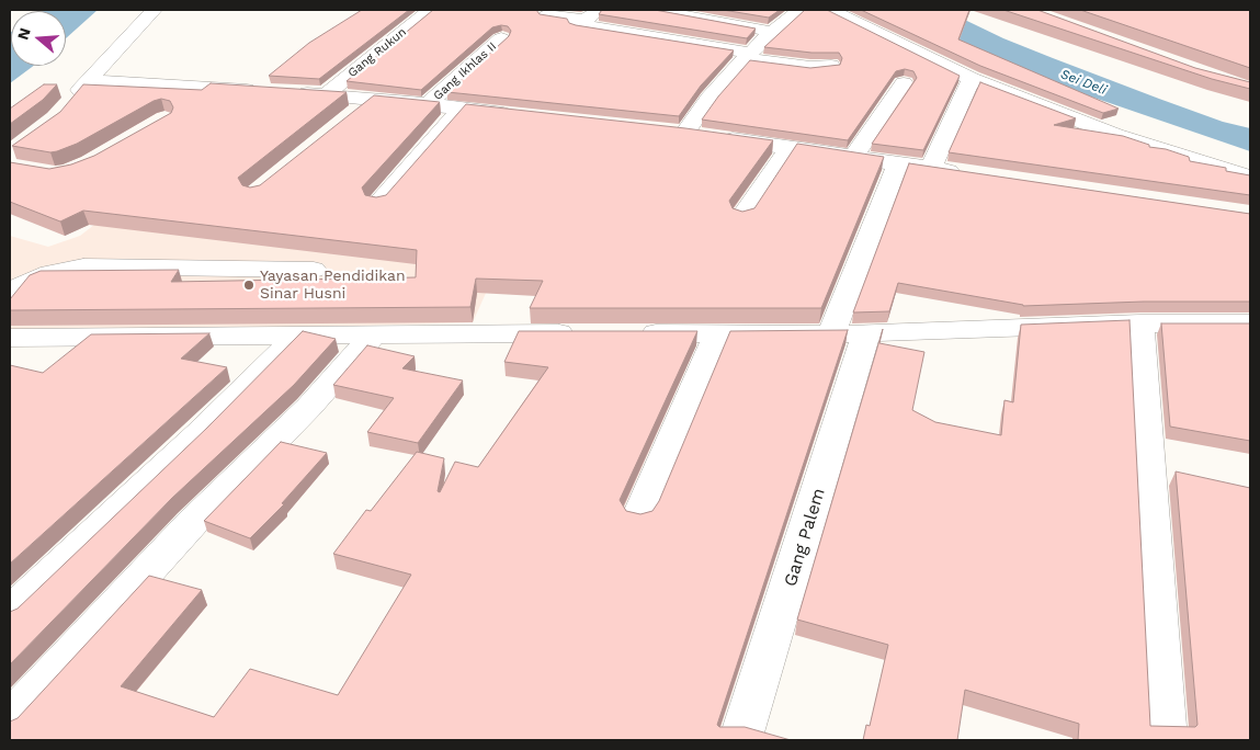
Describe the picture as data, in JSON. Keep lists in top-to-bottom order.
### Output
{
  "streets": {
    "street": ["Gang Rukun", "Gang Ikhlas II", "Gang Palem"]
  },
  "water": ["Sei Deli"],
  "places": ["Yayasan Pendidikan Sinar Husni"],
  "north": "left"
}
